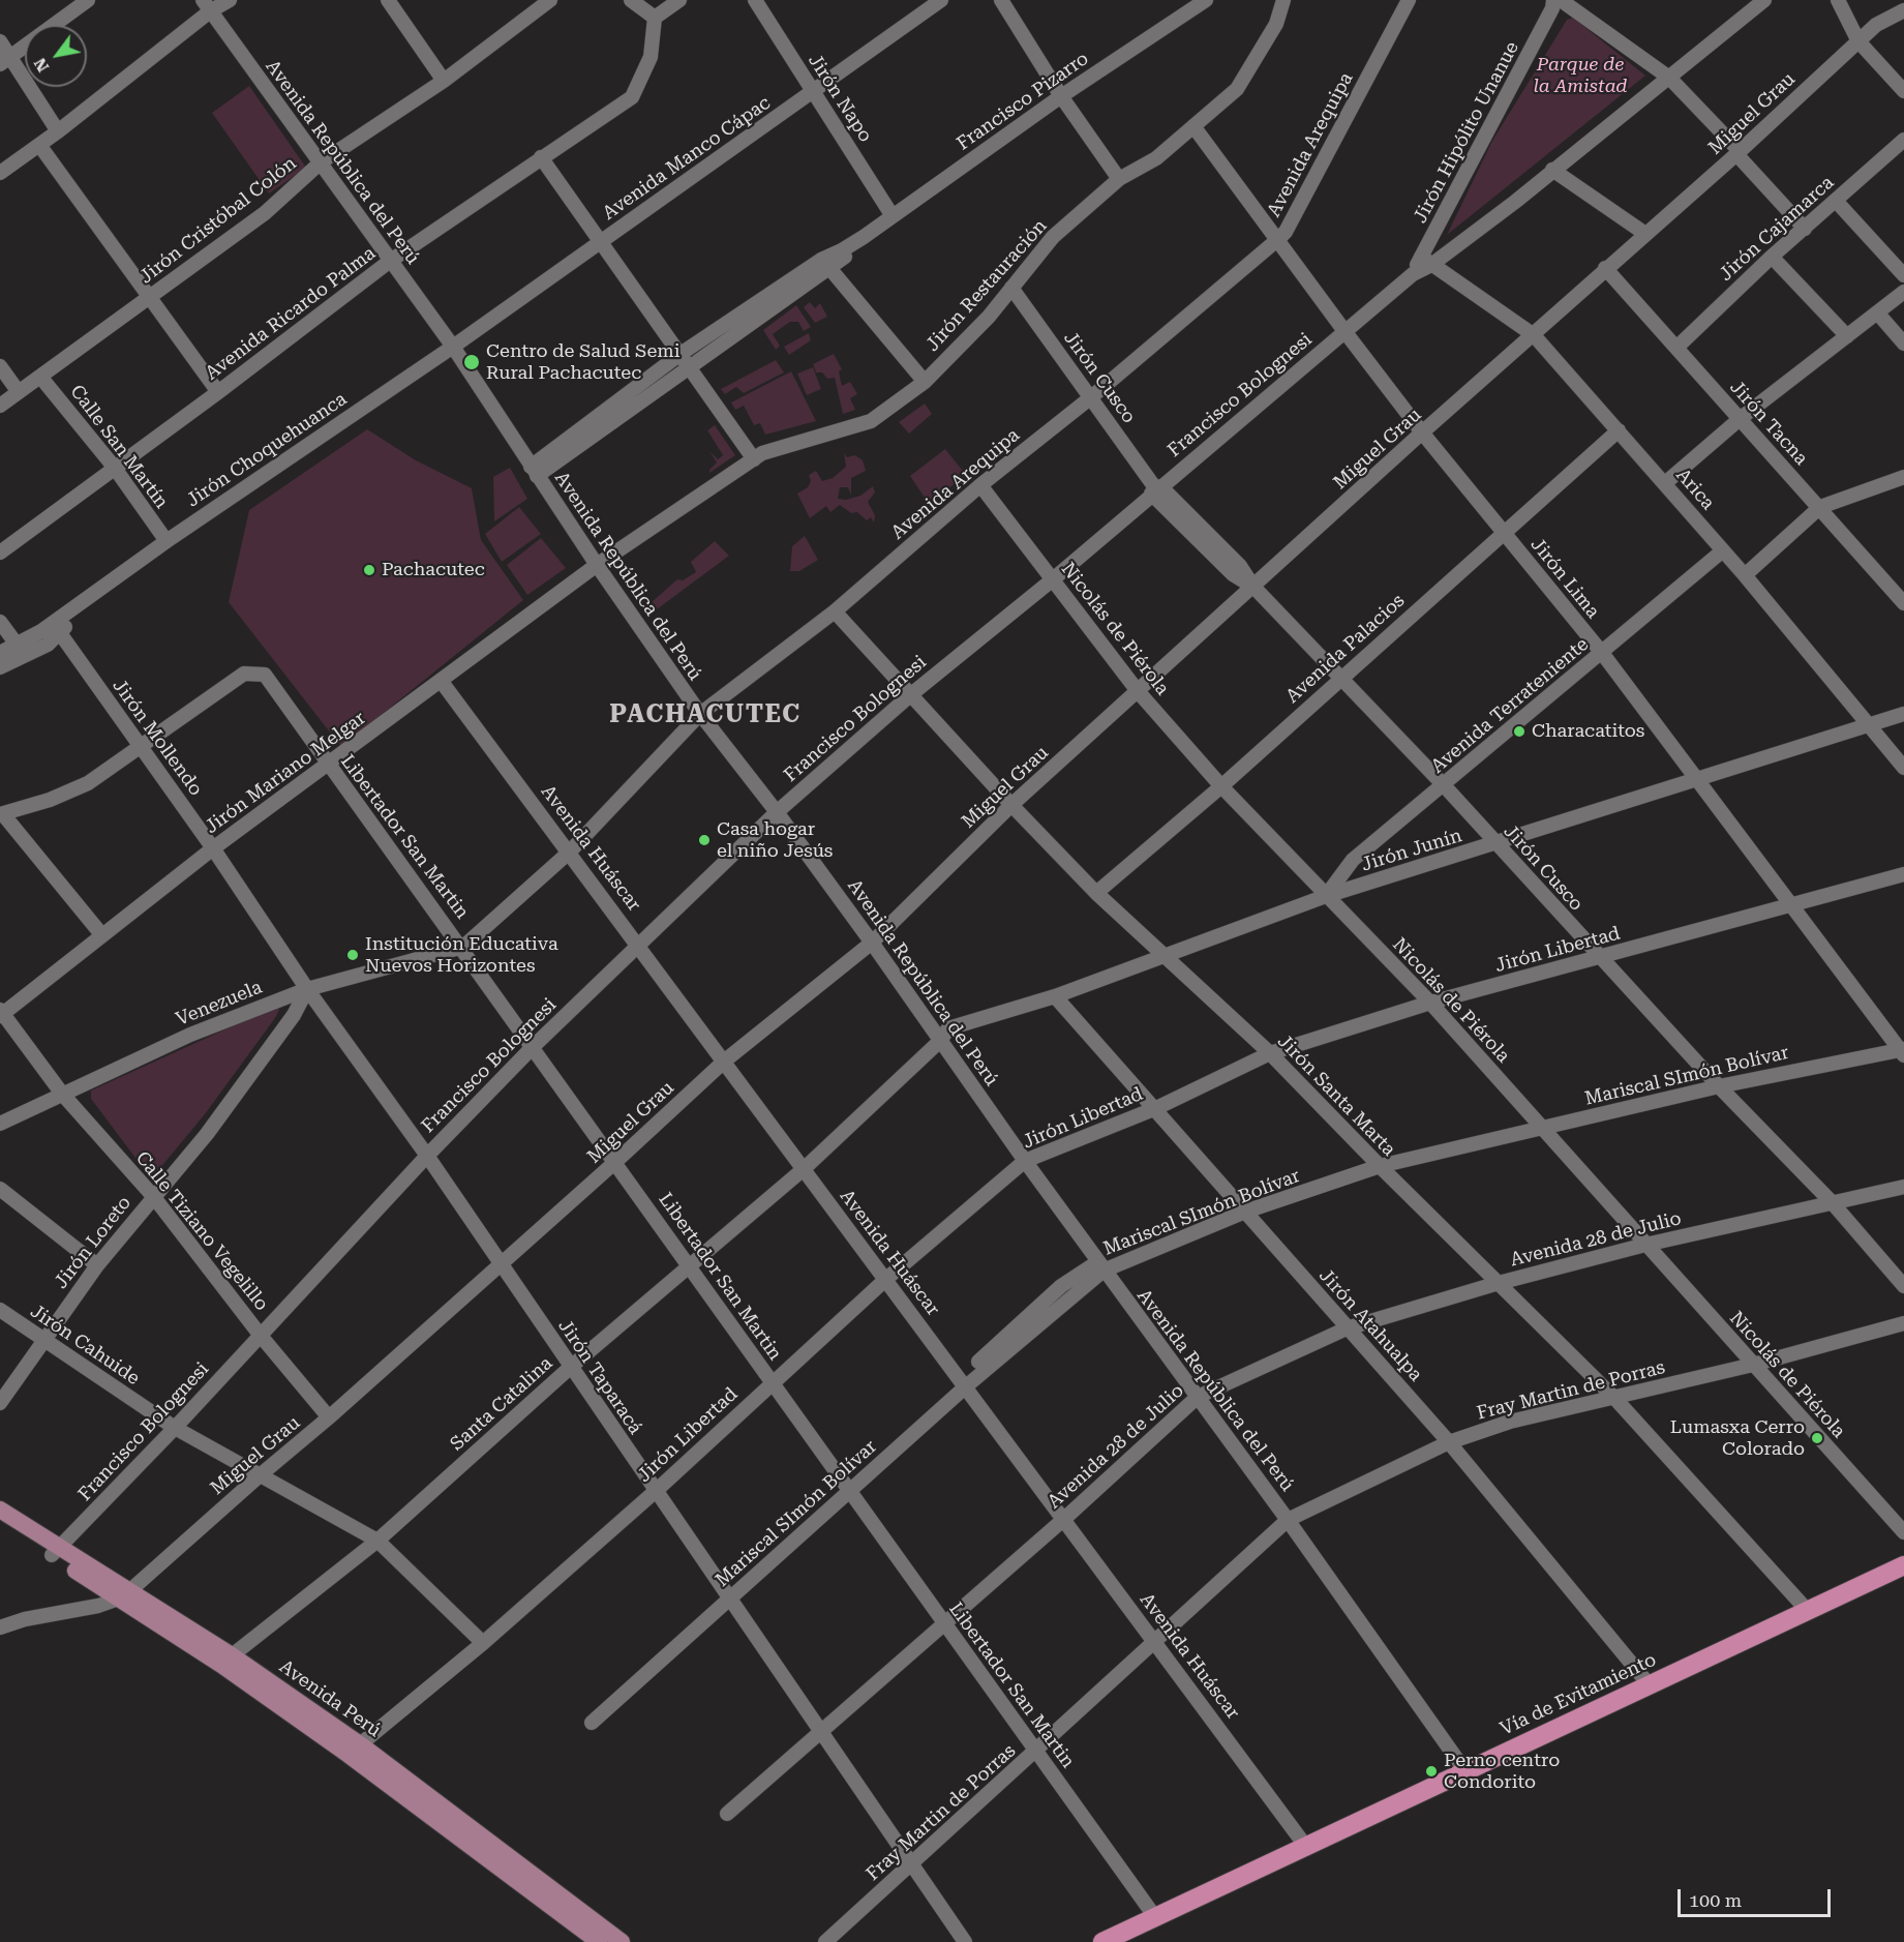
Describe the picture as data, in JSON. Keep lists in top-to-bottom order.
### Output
{
  "streets": {
    "highway": ["Vía de Evitamiento"],
    "main road": ["Avenida Perú"],
    "street": [
      "Jirón Napo",
      "Francisco Pizarro",
      "Miguel Grau",
      "Jirón Hipólito Unanue",
      "Avenida Arequipa",
      "Avenida Manco Cápac",
      "Avenida República del Perú",
      "Jirón Cristóbal Colón",
      "Jirón Cajamarca",
      "Jirón Restauración",
      "Avenida Ricardo Palma",
      "Jirón Cusco",
      "Francisco Bolognesi",
      "Jirón Tacna",
      "Calle San Martín",
      "Jirón Choquehuanca",
      "Arica",
      "Jirón Lima",
      "Nicolás de Piérola",
      "Avenida Palacios",
      "Avenida Terrateniente",
      "Jirón Mollendo",
      "Jirón Mariano Melgar",
      "Libertador San Martin",
      "Avenida Huáscar",
      "Jirón Junín",
      "Jirón Libertad",
      "Venezuela",
      "Mariscal SImón Bolívar",
      "Jirón Santa Marta",
      "Calle Tiziano Vegelillo",
      "Avenida 28 de Julio",
      "Jirón Loreto",
      "Jirón Atahualpa",
      "Jirón Cahuide",
      "Jirón Taparacá",
      "Fray Martin de Porras",
      "Santa Catalina"
    ]
  },
  "crossings": [
    ["Jirón Napo", "Francisco Pizarro"],
    ["Jirón Napo", "Avenida Manco Cápac"],
    ["Francisco Pizarro", "Avenida República del Perú"],
    ["Miguel Grau", "Avenida República del Perú"],
    ["Miguel Grau", "Jirón Cusco"],
    ["Miguel Grau", "Jirón Tacna"],
    ["Miguel Grau", "Arica"],
    ["Miguel Grau", "Jirón Lima"],
    ["Miguel Grau", "Nicolás de Piérola"],
    ["Miguel Grau", "Libertador San Martin"],
    ["Miguel Grau", "Avenida Huáscar"],
    ["Miguel Grau", "Jirón Santa Marta"],
    ["Miguel Grau", "Calle Tiziano Vegelillo"],
    ["Miguel Grau", "Jirón Cahuide"],
    ["Miguel Grau", "Jirón Taparacá"],
    ["Miguel Grau", "Avenida Perú"],
    ["Jirón Hipólito Unanue", "Francisco Bolognesi"],
    ["Jirón Hipólito Unanue", "Arica"],
    ["Avenida Arequipa", "Avenida República del Perú"],
    ["Avenida Arequipa", "Jirón Cusco"],
    ["Avenida Arequipa", "Jirón Lima"],
    ["Avenida Arequipa", "Nicolás de Piérola"],
    ["Avenida Arequipa", "Libertador San Martin"],
    ["Avenida Arequipa", "Avenida Huáscar"],
    ["Avenida Arequipa", "Venezuela"],
    ["Avenida Arequipa", "Jirón Santa Marta"],
    ["Avenida Manco Cápac", "Avenida República del Perú"],
    ["Avenida Manco Cápac", "Jirón Choquehuanca"],
    ["Avenida República del Perú", "Jirón Cristóbal Colón"],
    ["Avenida República del Perú", "Jirón Restauración"],
    ["Avenida República del Perú", "Avenida Ricardo Palma"],
    ["Avenida República del Perú", "Francisco Bolognesi"],
    ["Avenida República del Perú", "Jirón Choquehuanca"],
    ["Avenida República del Perú", "Jirón Mariano Melgar"],
    ["Avenida República del Perú", "Jirón Junín"],
    ["Avenida República del Perú", "Jirón Libertad"],
    ["Avenida República del Perú", "Mariscal SImón Bolívar"],
    ["Avenida República del Perú", "Avenida 28 de Julio"],
    ["Avenida República del Perú", "Fray Martin de Porras"],
    ["Avenida República del Perú", "Santa Catalina"],
    ["Avenida República del Perú", "Vía de Evitamiento"],
    ["Jirón Cristóbal Colón", "Calle San Martín"],
    ["Jirón Cajamarca", "Jirón Tacna"],
    ["Jirón Restauración", "Jirón Cusco"],
    ["Jirón Restauración", "Jirón Lima"],
    ["Jirón Restauración", "Jirón Mariano Melgar"],
    ["Avenida Ricardo Palma", "Calle San Martín"],
    ["Jirón Cusco", "Francisco Bolognesi"],
    ["Jirón Cusco", "Avenida Palacios"],
    ["Jirón Cusco", "Avenida Terrateniente"],
    ["Jirón Cusco", "Jirón Junín"],
    ["Jirón Cusco", "Jirón Libertad"],
    ["Jirón Cusco", "Mariscal SImón Bolívar"],
    ["Jirón Cusco", "Avenida 28 de Julio"],
    ["Francisco Bolognesi", "Arica"],
    ["Francisco Bolognesi", "Jirón Lima"],
    ["Francisco Bolognesi", "Nicolás de Piérola"],
    ["Francisco Bolognesi", "Libertador San Martin"],
    ["Francisco Bolognesi", "Avenida Huáscar"],
    ["Francisco Bolognesi", "Jirón Santa Marta"],
    ["Francisco Bolognesi", "Calle Tiziano Vegelillo"],
    ["Francisco Bolognesi", "Jirón Cahuide"],
    ["Francisco Bolognesi", "Jirón Taparacá"],
    ["Francisco Bolognesi", "Avenida Perú"],
    ["Calle San Martín", "Jirón Choquehuanca"],
    ["Jirón Choquehuanca", "Jirón Mollendo"],
    ["Arica", "Avenida Palacios"],
    ["Arica", "Avenida Terrateniente"],
    ["Arica", "Jirón Junín"],
    ["Jirón Lima", "Avenida Palacios"],
    ["Jirón Lima", "Avenida Terrateniente"],
    ["Jirón Lima", "Jirón Junín"],
    ["Jirón Lima", "Jirón Libertad"],
    ["Jirón Lima", "Mariscal SImón Bolívar"],
    ["Nicolás de Piérola", "Avenida Palacios"],
    ["Nicolás de Piérola", "Avenida Terrateniente"],
    ["Nicolás de Piérola", "Jirón Junín"],
    ["Nicolás de Piérola", "Jirón Libertad"],
    ["Nicolás de Piérola", "Mariscal SImón Bolívar"],
    ["Nicolás de Piérola", "Avenida 28 de Julio"],
    ["Nicolás de Piérola", "Fray Martin de Porras"],
    ["Avenida Palacios", "Jirón Santa Marta"],
    ["Avenida Terrateniente", "Jirón Junín"],
    ["Jirón Mollendo", "Jirón Mariano Melgar"],
    ["Jirón Mollendo", "Libertador San Martin"],
    ["Jirón Mollendo", "Venezuela"],
    ["Jirón Mollendo", "Jirón Loreto"],
    ["Jirón Mollendo", "Jirón Taparacá"],
    ["Jirón Mariano Melgar", "Libertador San Martin"],
    ["Jirón Mariano Melgar", "Avenida Huáscar"],
    ["Jirón Mariano Melgar", "Calle Tiziano Vegelillo"],
    ["Libertador San Martin", "Jirón Libertad"],
    ["Libertador San Martin", "Venezuela"],
    ["Libertador San Martin", "Mariscal SImón Bolívar"],
    ["Libertador San Martin", "Avenida 28 de Julio"],
    ["Libertador San Martin", "Fray Martin de Porras"],
    ["Libertador San Martin", "Santa Catalina"],
    ["Libertador San Martin", "Vía de Evitamiento"],
    ["Avenida Huáscar", "Jirón Libertad"],
    ["Avenida Huáscar", "Mariscal SImón Bolívar"],
    ["Avenida Huáscar", "Avenida 28 de Julio"],
    ["Avenida Huáscar", "Fray Martin de Porras"],
    ["Avenida Huáscar", "Santa Catalina"],
    ["Avenida Huáscar", "Vía de Evitamiento"],
    ["Jirón Junín", "Jirón Santa Marta"],
    ["Jirón Junín", "Jirón Atahualpa"],
    ["Jirón Junín", "Santa Catalina"],
    ["Jirón Libertad", "Jirón Santa Marta"],
    ["Jirón Libertad", "Jirón Atahualpa"],
    ["Jirón Libertad", "Jirón Cahuide"],
    ["Jirón Libertad", "Jirón Taparacá"],
    ["Jirón Libertad", "Avenida Perú"],
    ["Venezuela", "Calle Tiziano Vegelillo"],
    ["Venezuela", "Jirón Loreto"],
    ["Venezuela", "Jirón Taparacá"],
    ["Mariscal SImón Bolívar", "Jirón Santa Marta"],
    ["Mariscal SImón Bolívar", "Jirón Atahualpa"],
    ["Mariscal SImón Bolívar", "Jirón Taparacá"],
    ["Jirón Santa Marta", "Avenida 28 de Julio"],
    ["Jirón Santa Marta", "Fray Martin de Porras"],
    ["Jirón Santa Marta", "Vía de Evitamiento"],
    ["Calle Tiziano Vegelillo", "Jirón Loreto"],
    ["Avenida 28 de Julio", "Jirón Atahualpa"],
    ["Avenida 28 de Julio", "Jirón Taparacá"],
    ["Jirón Loreto", "Jirón Cahuide"],
    ["Jirón Loreto", "Jirón Taparacá"],
    ["Jirón Atahualpa", "Fray Martin de Porras"],
    ["Jirón Atahualpa", "Vía de Evitamiento"],
    ["Jirón Cahuide", "Santa Catalina"],
    ["Jirón Taparacá", "Fray Martin de Porras"],
    ["Jirón Taparacá", "Santa Catalina"],
    ["Santa Catalina", "Avenida Perú"]
  ],
  "districts": ["PACHACUTEC"],
  "parks": ["Parque de la Amistad"],
  "places": [
    "Centro de Salud Semi Rural Pachacutec",
    "Pachacutec",
    "Characatitos",
    "Casa hogar el niño Jesús",
    "Institución Educativa Nuevos Horizontes",
    "Lumasxa Cerro Colorado",
    "Perno centro Condorito"
  ],
  "scale_bar": "100 m",
  "north": "bottom left"
}
